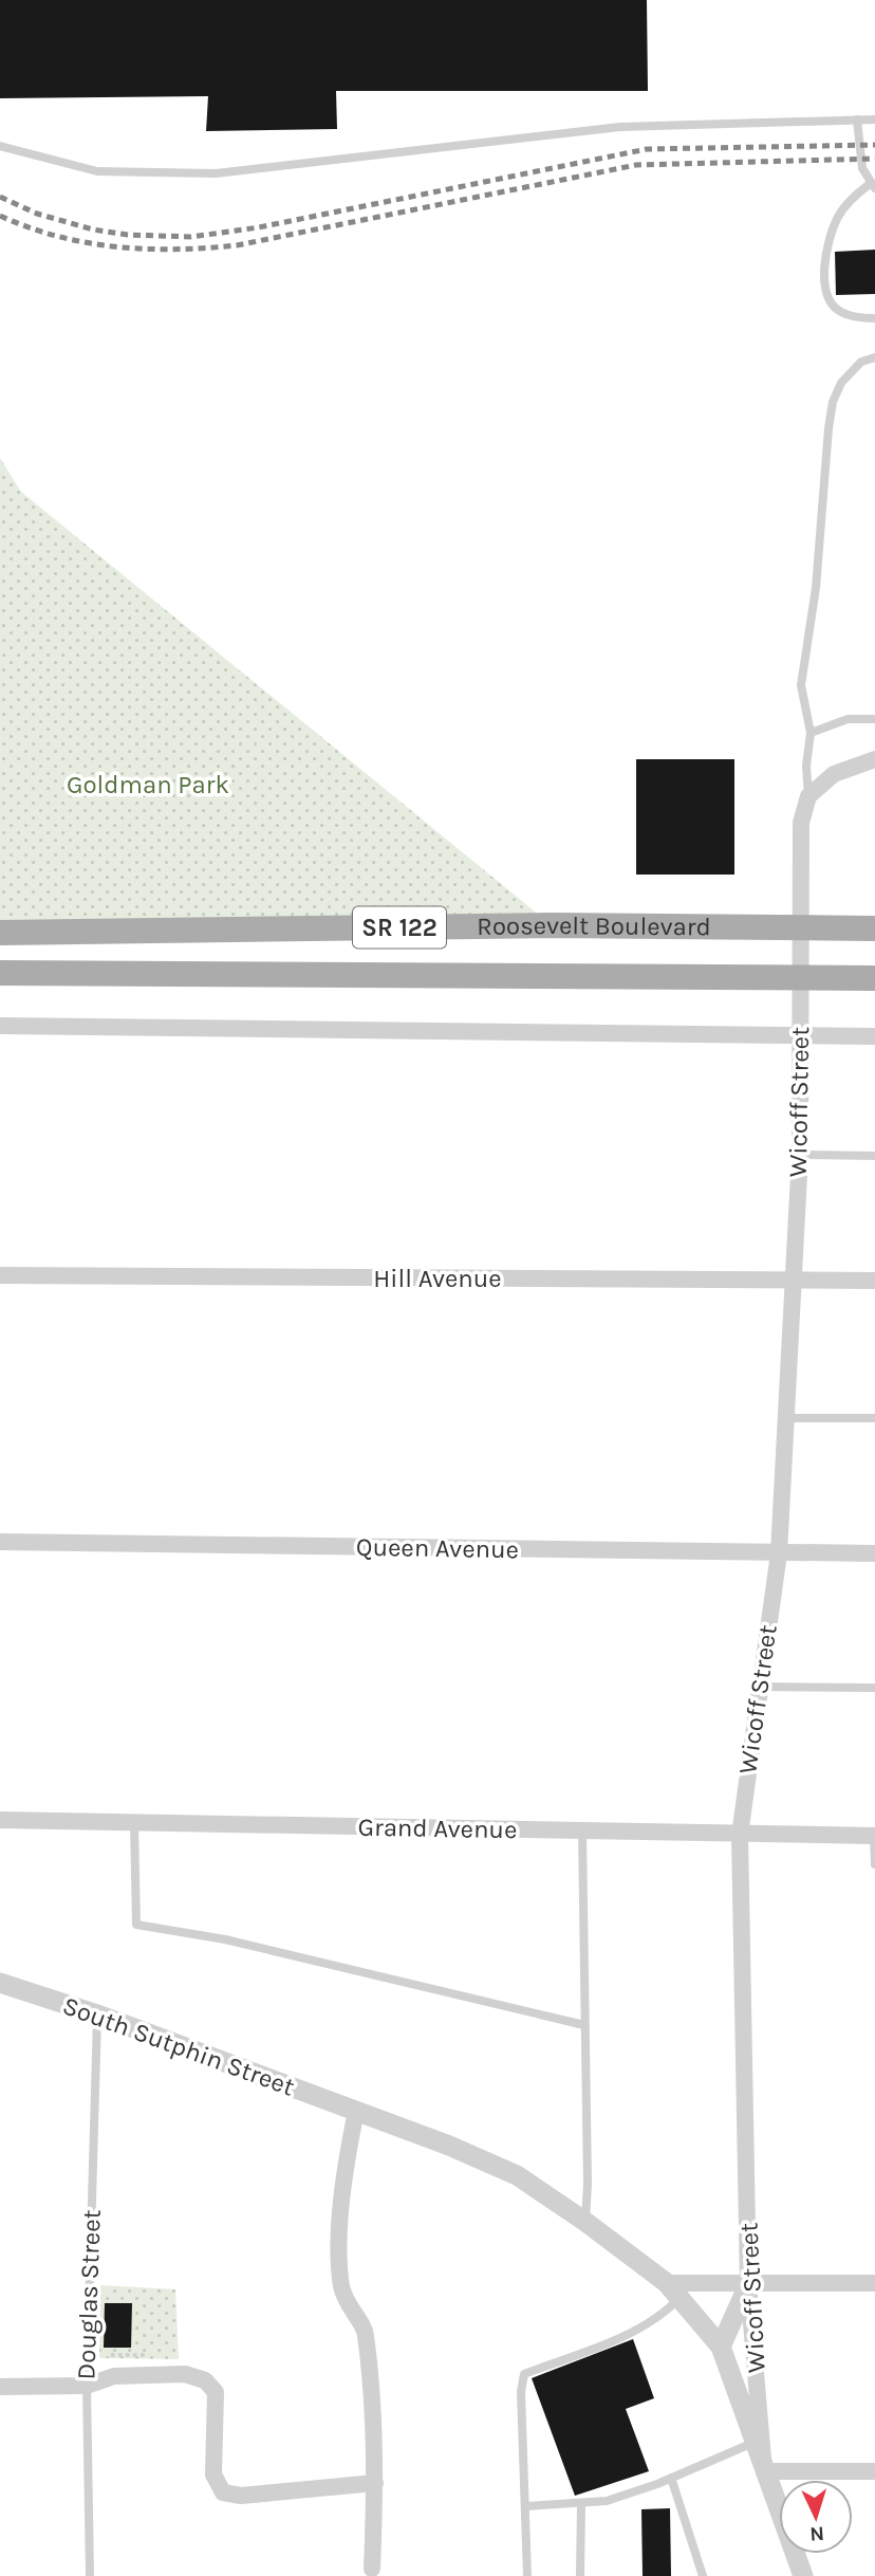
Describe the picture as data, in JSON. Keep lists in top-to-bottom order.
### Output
{
  "streets": {
    "main road": ["SR 122", "Roosevelt Boulevard"],
    "street": [
      "Wicoff Street",
      "Hill Avenue",
      "Queen Avenue",
      "Grand Avenue",
      "South Sutphin Street"
    ],
    "lane": ["Douglas Street"]
  },
  "crossings": [
    ["Roosevelt Boulevard", "Wicoff Street"],
    ["Wicoff Street", "Hill Avenue"],
    ["Wicoff Street", "Queen Avenue"],
    ["Wicoff Street", "Grand Avenue"],
    ["Wicoff Street", "South Sutphin Street"],
    ["South Sutphin Street", "Douglas Street"]
  ],
  "parks": ["Goldman Park"],
  "north": "bottom"
}
